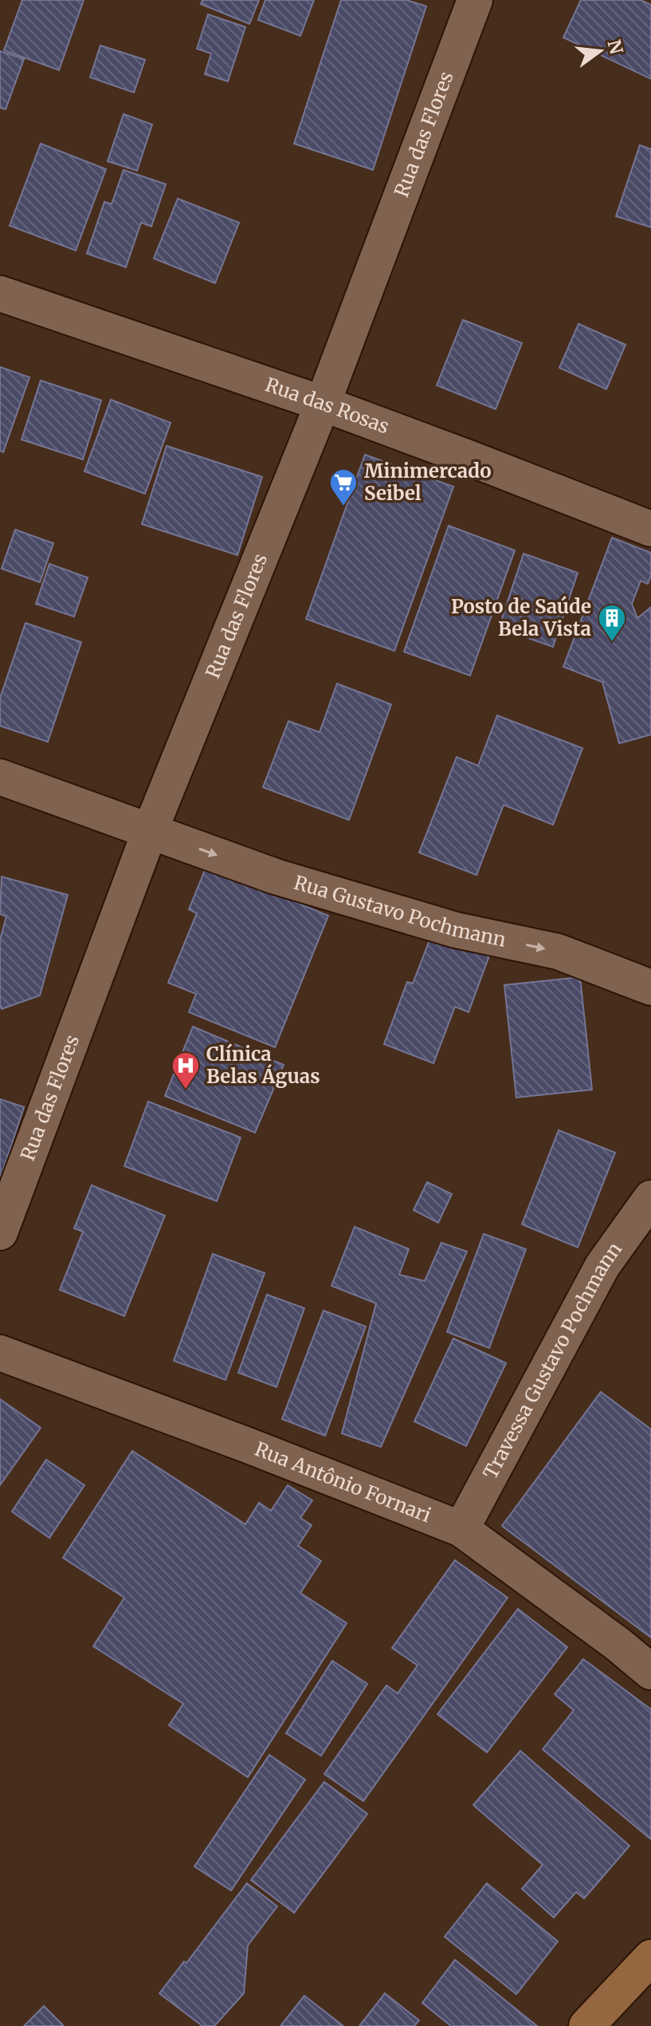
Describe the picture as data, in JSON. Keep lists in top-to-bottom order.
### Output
{
  "streets": {
    "street": [
      "Rua das Flores",
      "Rua das Rosas",
      "Rua Gustavo Pochmann",
      "Travessa Gustavo Pochmann",
      "Rua Antônio Fornari"
    ]
  },
  "crossings": [
    ["Rua das Flores", "Rua das Rosas"],
    ["Rua das Flores", "Rua Gustavo Pochmann"],
    ["Travessa Gustavo Pochmann", "Rua Antônio Fornari"]
  ],
  "one_way": ["Rua Gustavo Pochmann"],
  "places": {
    "supermarket": ["Minimercado Seibel"],
    "building": ["Posto de Saúde Bela Vista"],
    "hospital": ["Clínica Belas Águas"]
  },
  "north": "right"
}
